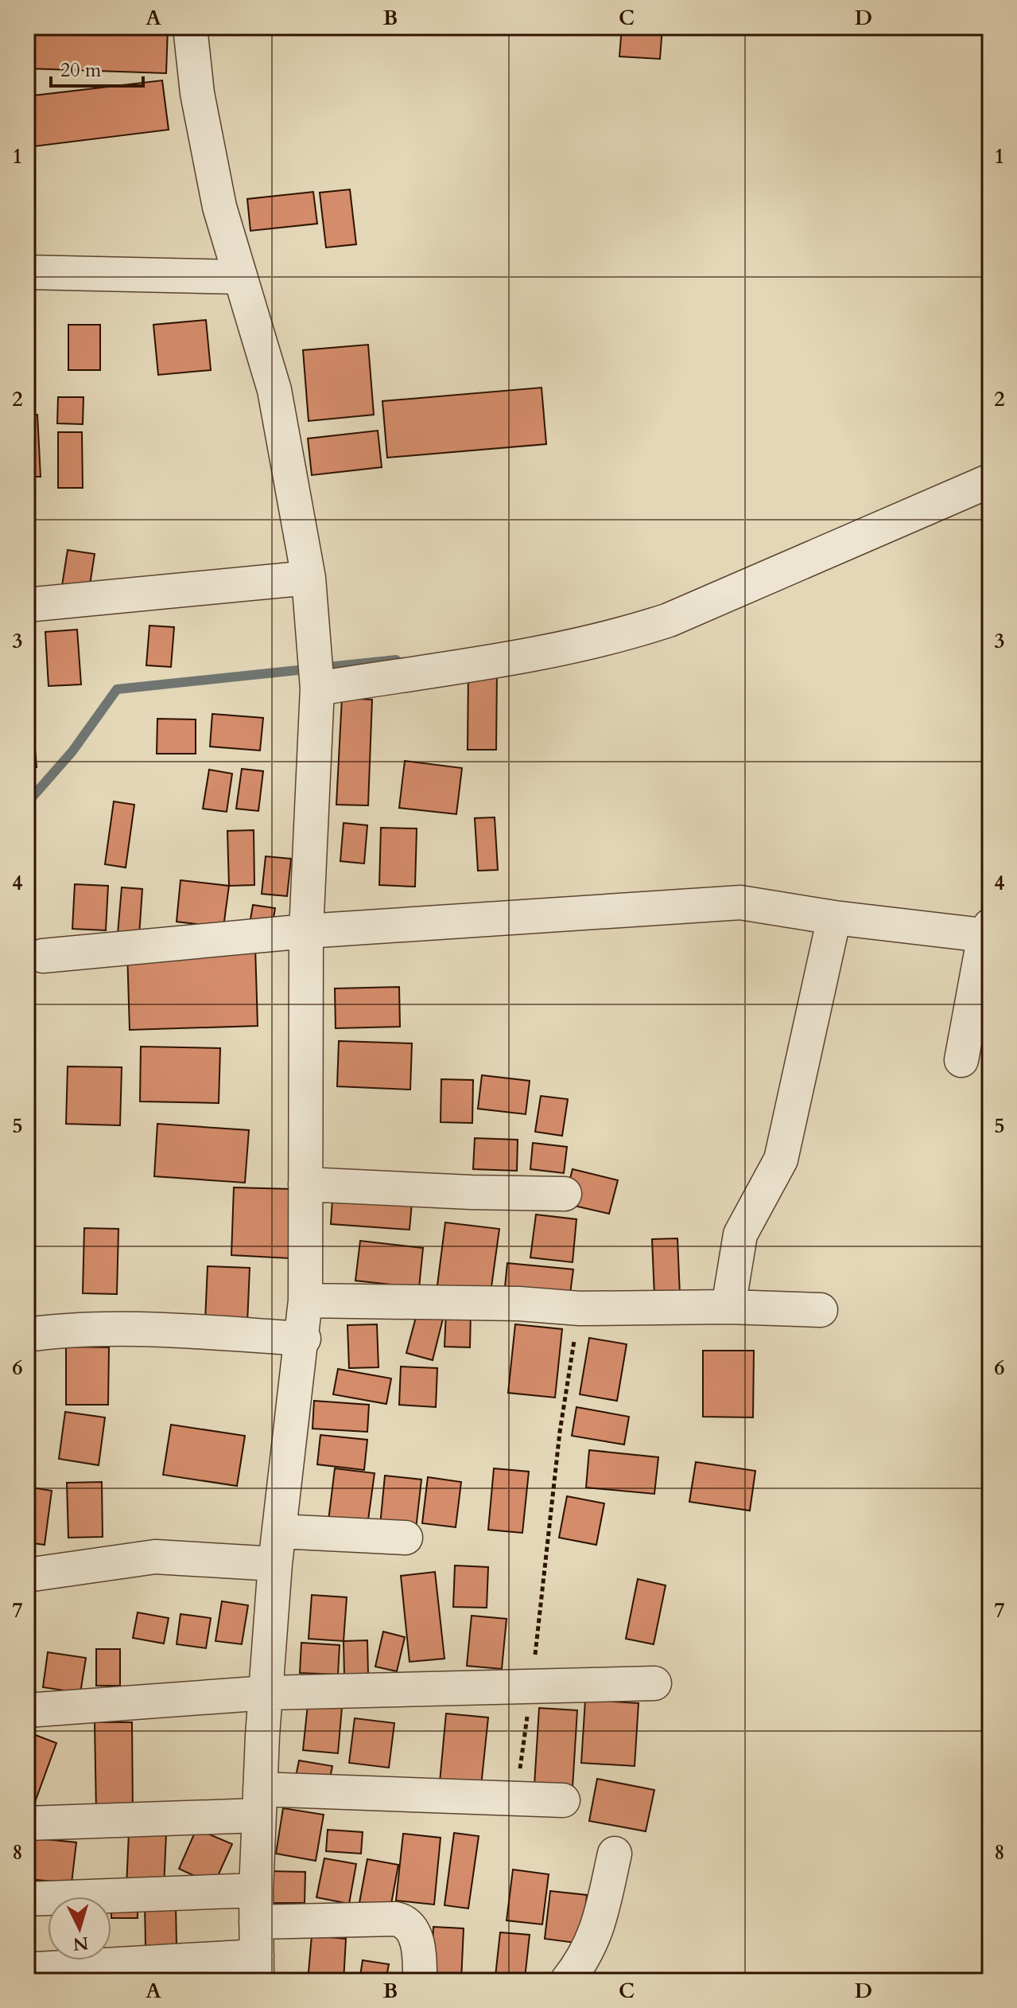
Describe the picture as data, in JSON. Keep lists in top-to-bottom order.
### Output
{
  "scale_bar": "20 m",
  "north": "bottom",
  "grid": {
    "columns": [
      "A",
      "B",
      "C",
      "D"
    ],
    "rows": [
      "1",
      "2",
      "3",
      "4",
      "5",
      "6",
      "7",
      "8"
    ]
  }
}
